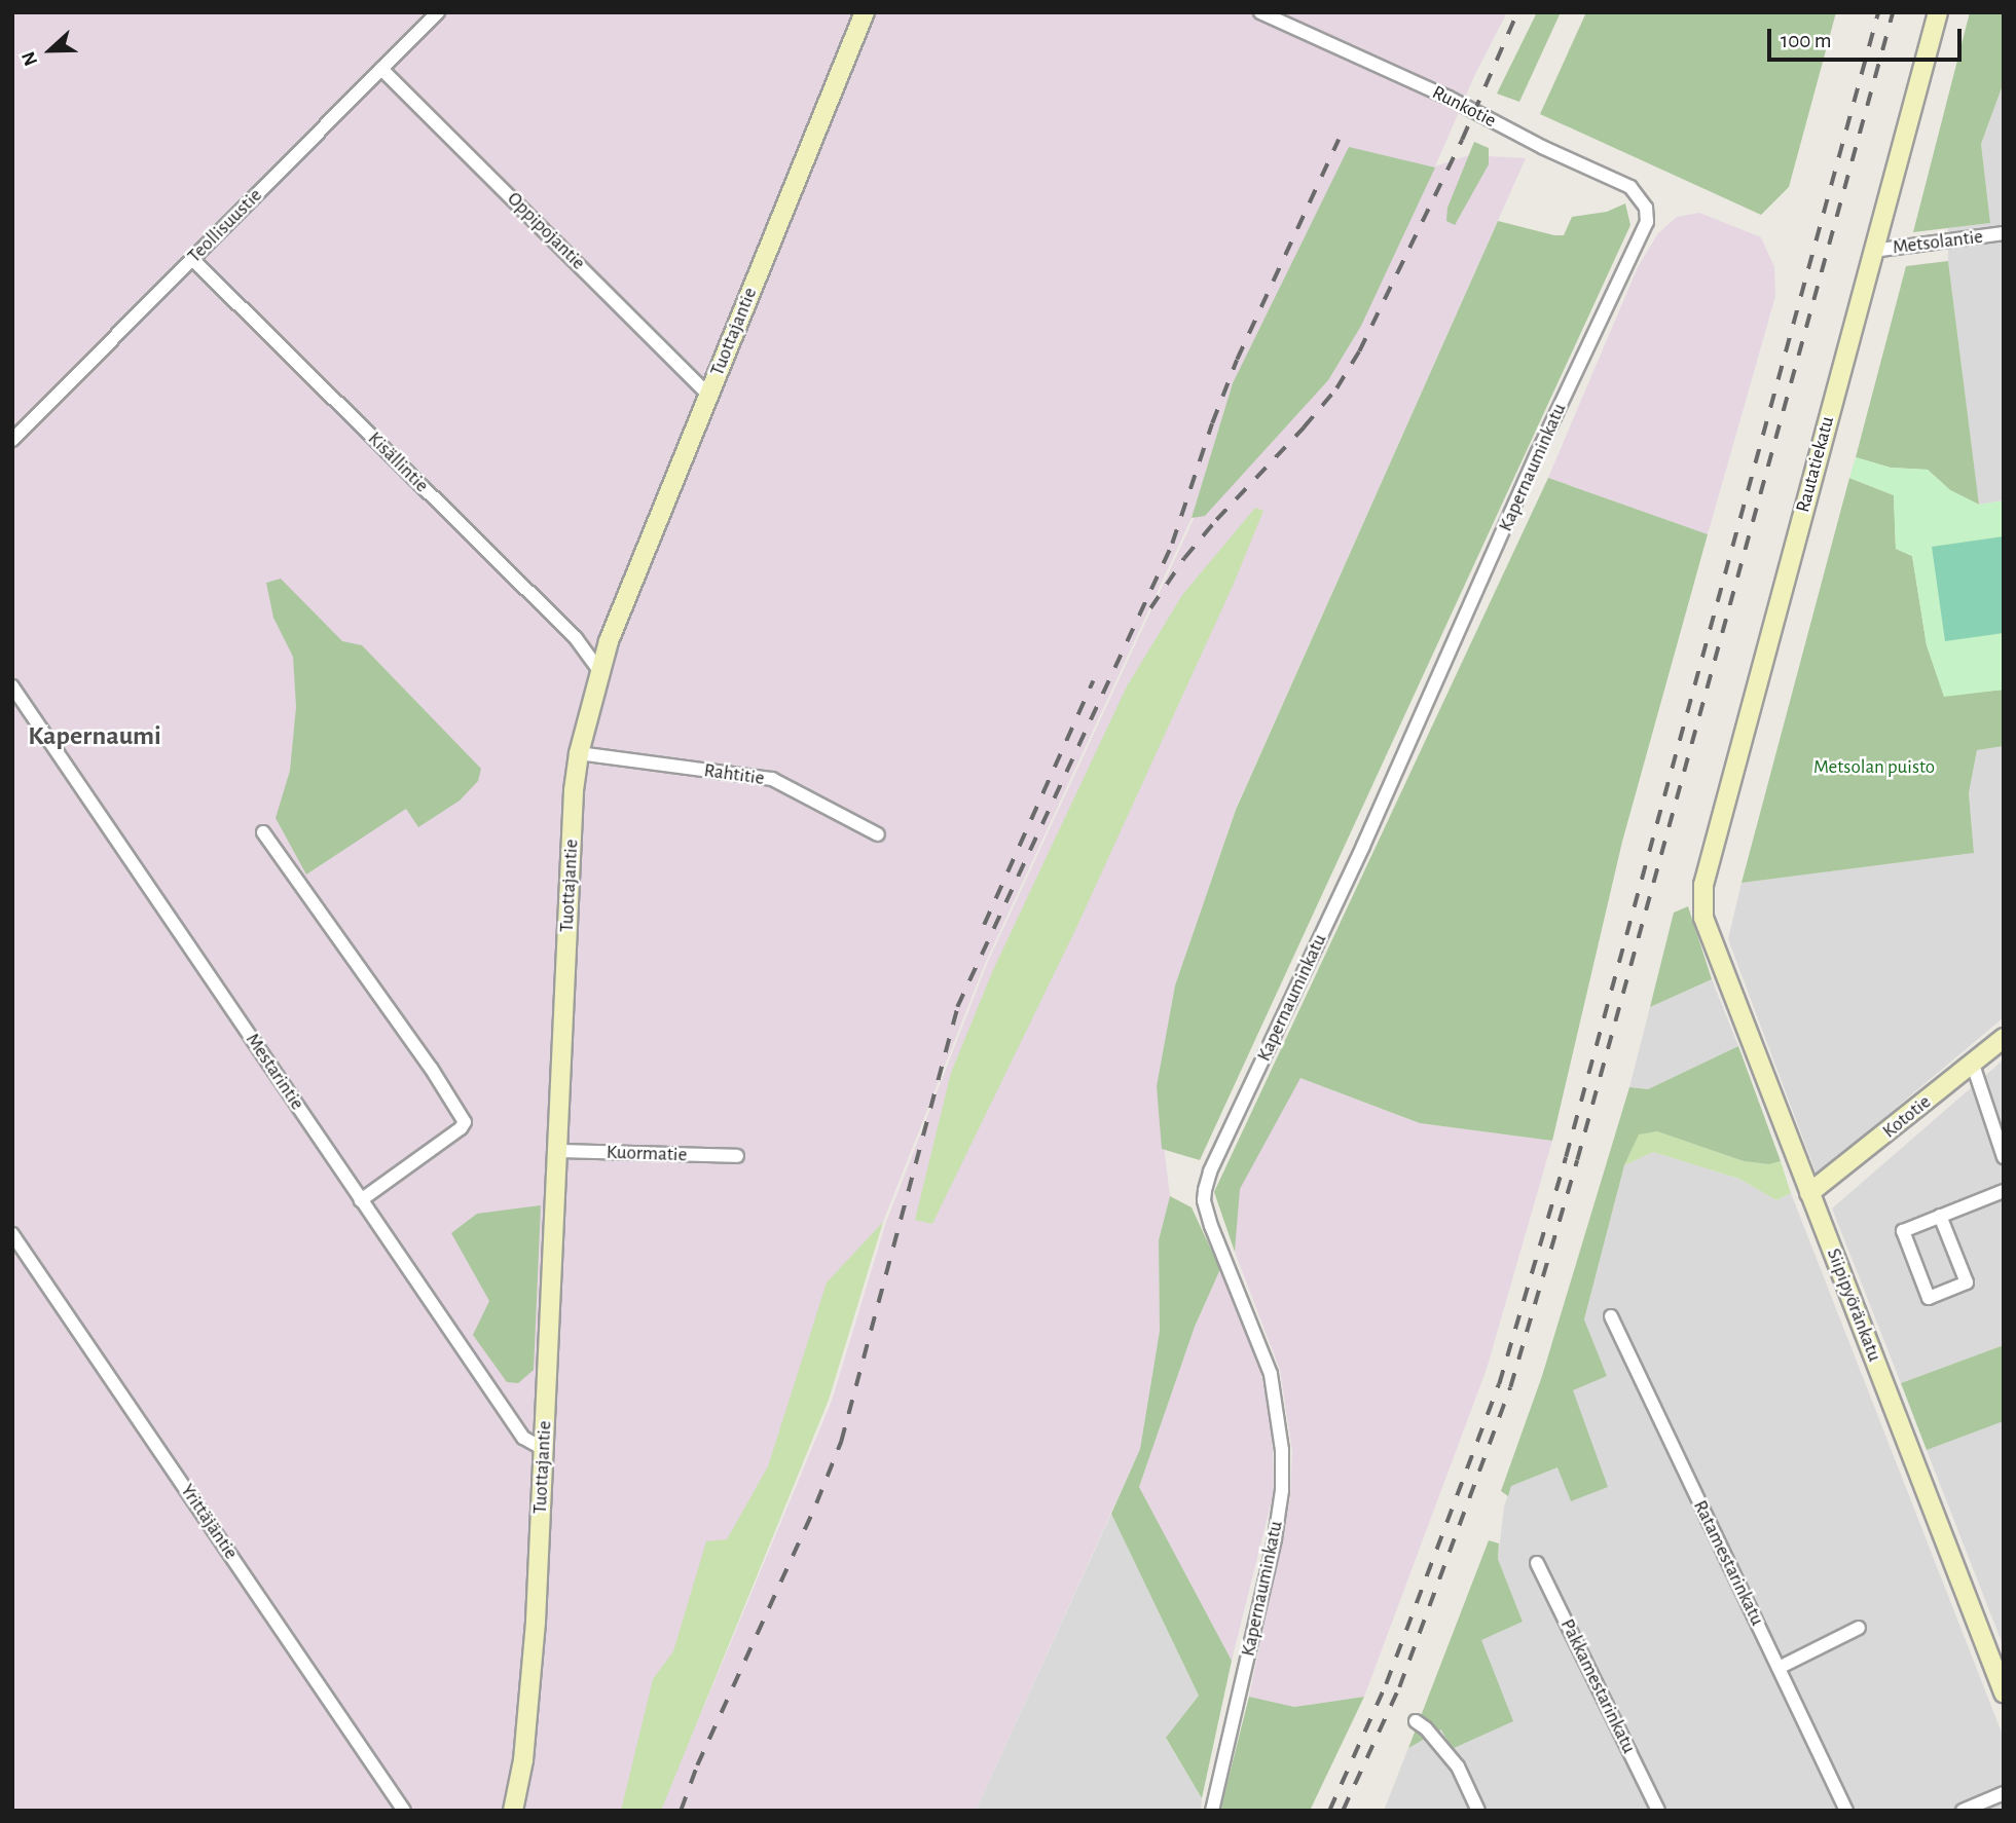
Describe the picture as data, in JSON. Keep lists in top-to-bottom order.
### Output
{
  "streets": {
    "street": [
      "Runkotie",
      "Teollisuustie",
      "Oppipojantie",
      "Metsolantie",
      "Tuottajantie",
      "Kisällintie",
      "Rautatiekatu",
      "Kapernauminkatu",
      "Rahtitie",
      "Mestarintie",
      "Kototie",
      "Kuormatie",
      "Siipipyöränkatu",
      "Yrittäjäntie",
      "Ratamestarinkatu",
      "Pakkamestarinkatu"
    ]
  },
  "crossings": [
    ["Runkotie", "Kapernauminkatu"],
    ["Teollisuustie", "Oppipojantie"],
    ["Teollisuustie", "Kisällintie"],
    ["Oppipojantie", "Tuottajantie"],
    ["Metsolantie", "Rautatiekatu"],
    ["Tuottajantie", "Kisällintie"],
    ["Tuottajantie", "Rahtitie"],
    ["Tuottajantie", "Mestarintie"],
    ["Tuottajantie", "Kuormatie"],
    ["Rautatiekatu", "Siipipyöränkatu"],
    ["Kototie", "Siipipyöränkatu"]
  ],
  "districts": ["Kapernaumi"],
  "parks": ["Metsolan puisto"],
  "scale_bar": "100 m",
  "north": "left"
}
